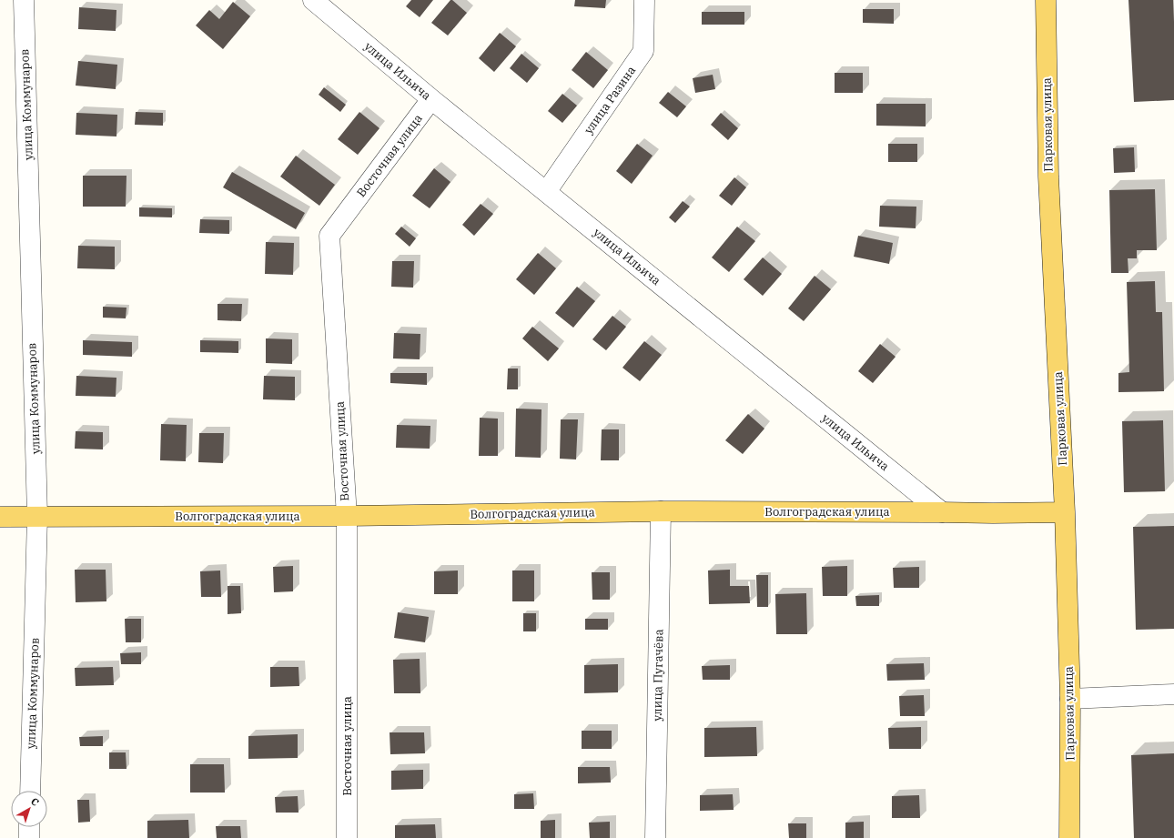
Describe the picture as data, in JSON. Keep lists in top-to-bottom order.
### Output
{
  "streets": {
    "main road": ["Парковая улица", "Волгоградская улица"],
    "street": [
      "улица Ильича",
      "улица Разина",
      "улица Коммунаров",
      "Восточная улица",
      "улица Пугачёва"
    ]
  },
  "crossings": [
    ["улица Ильича", "улица Разина"],
    ["улица Ильича", "Восточная улица"],
    ["улица Ильича", "Волгоградская улица"],
    ["улица Коммунаров", "Волгоградская улица"],
    ["Парковая улица", "Волгоградская улица"],
    ["Восточная улица", "Волгоградская улица"],
    ["Волгоградская улица", "улица Пугачёва"]
  ],
  "north": "top right"
}
